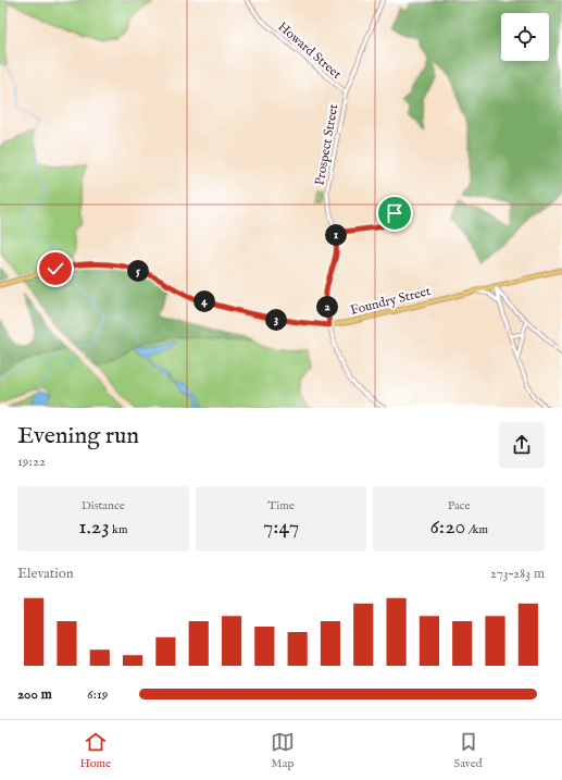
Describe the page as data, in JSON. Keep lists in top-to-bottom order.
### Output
{
  "streets": {
    "main road": ["Foundry Street"],
    "street": ["Howard Street", "Prospect Street"]
  },
  "crossings": [
    ["Howard Street", "Prospect Street"],
    ["Prospect Street", "Foundry Street"]
  ],
  "page": {
    "pins": [
      "1",
      "5",
      "4",
      "2",
      "3"
    ],
    "heading": ["Evening run", "19:22"],
    "stats": [
      ["Distance", "1.23 km"],
      ["Time", "7:47"],
      ["Pace", "6:20 /km"]
    ],
    "chart": ["Elevation", "273–283 m"],
    "list": [
      {
        "name": "200 m",
        "note": "6:19"
      }
    ],
    "tabs": ["Home", "Map", "Saved"]
  }
}
